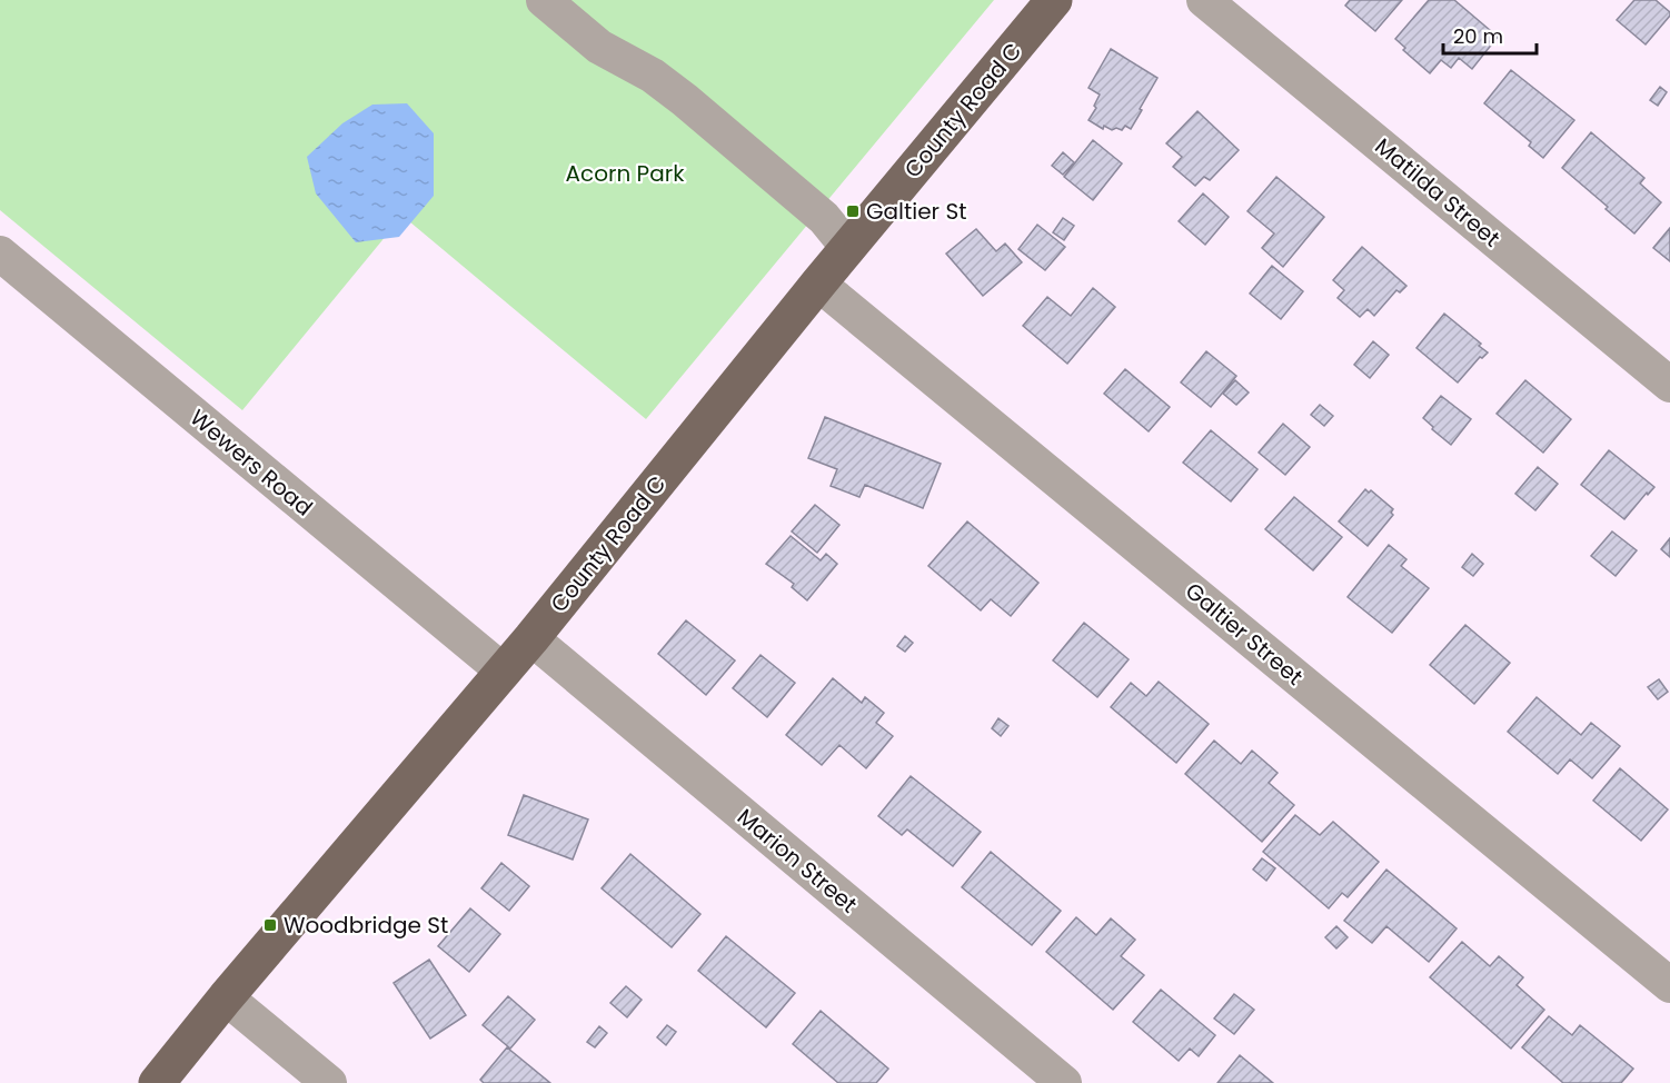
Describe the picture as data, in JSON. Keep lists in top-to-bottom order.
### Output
{
  "streets": {
    "main road": ["County Road C"],
    "street": [
      "Matilda Street",
      "Wewers Road",
      "Galtier Street",
      "Marion Street"
    ]
  },
  "crossings": [
    ["County Road C", "Wewers Road"],
    ["County Road C", "Galtier Street"],
    ["County Road C", "Marion Street"]
  ],
  "parks": ["Acorn Park"],
  "places": {
    "transit": ["Galtier St", "Woodbridge St"]
  },
  "scale_bar": "20 m"
}
